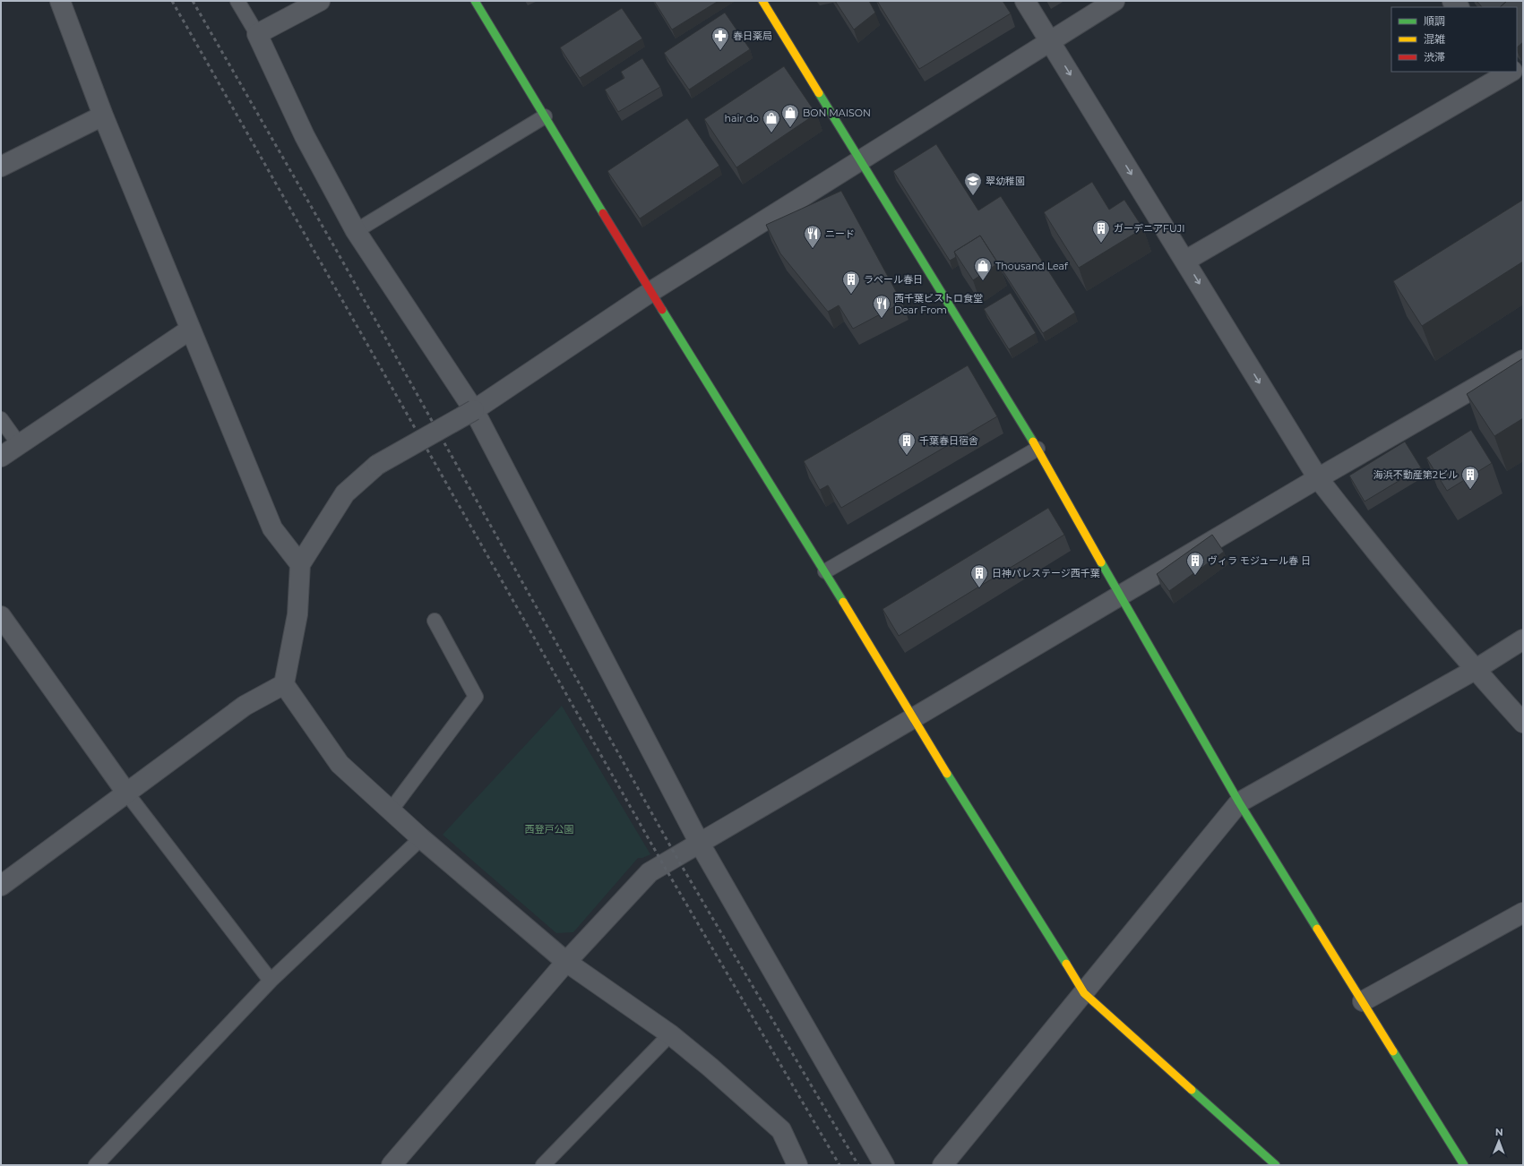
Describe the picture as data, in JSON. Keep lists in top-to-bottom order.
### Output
{
  "parks": ["西登戸公園"],
  "places": {
    "pharmacy": ["春日薬局"],
    "shop": ["BON MAISON", "hair do", "Thousand Leaf"],
    "school or university": ["翠幼稚園"],
    "building": [
      "ガーデニアFUJI",
      "ラペール春日",
      "千葉春日宿舎",
      "海浜不動産第2ビル",
      "ヴィラ モジュール春 日",
      "日神パレステージ西千葉"
    ],
    "restaurant": ["ニード", "西千葉ビストロ食堂 Dear From"]
  },
  "legend": ["順調", "混雑", "渋滞"],
  "north": "top"
}
